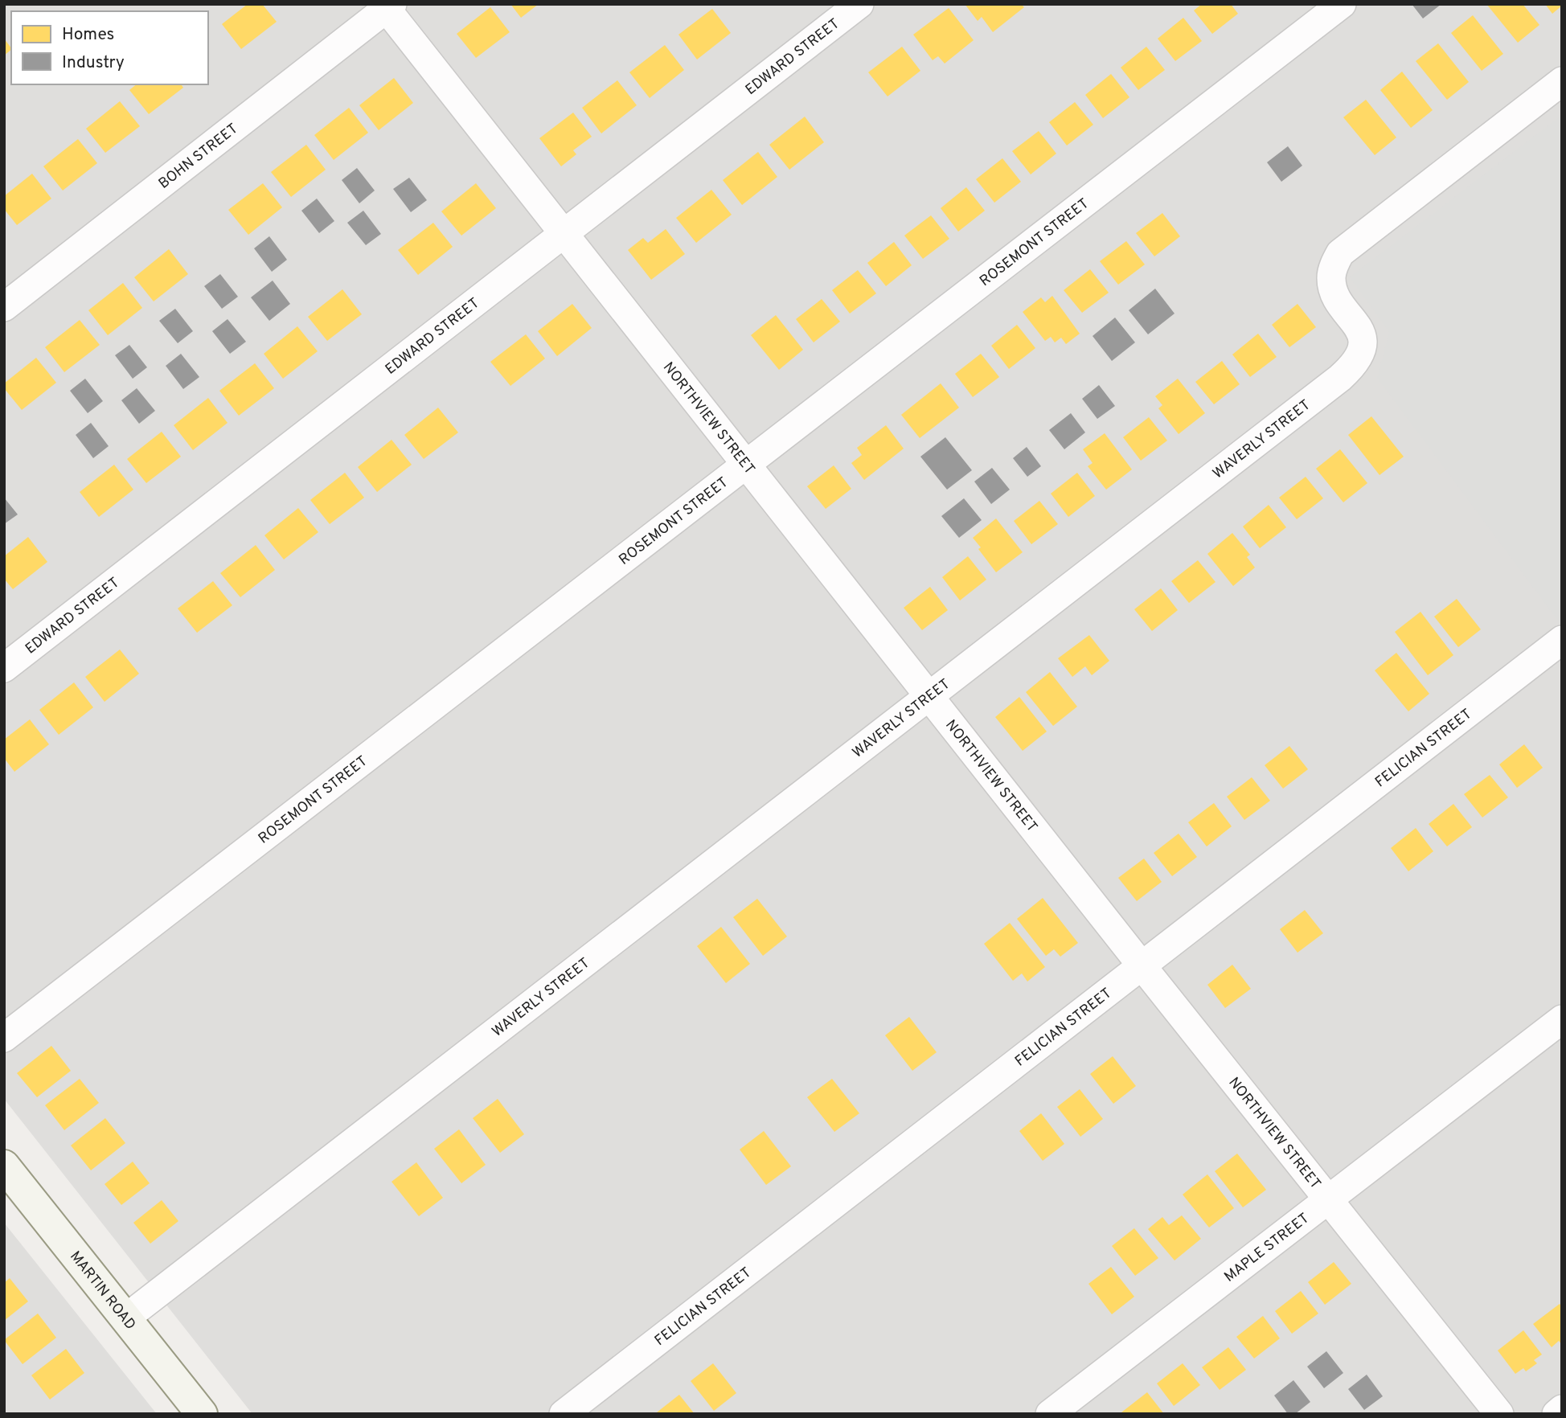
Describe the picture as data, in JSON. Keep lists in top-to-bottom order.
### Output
{
  "streets": {
    "street": [
      "EDWARD STREET",
      "BOHN STREET",
      "ROSEMONT STREET",
      "NORTHVIEW STREET",
      "WAVERLY STREET",
      "FELICIAN STREET",
      "MAPLE STREET",
      "MARTIN ROAD"
    ]
  },
  "crossings": [
    ["EDWARD STREET", "NORTHVIEW STREET"],
    ["BOHN STREET", "NORTHVIEW STREET"],
    ["ROSEMONT STREET", "NORTHVIEW STREET"],
    ["NORTHVIEW STREET", "WAVERLY STREET"],
    ["NORTHVIEW STREET", "FELICIAN STREET"],
    ["NORTHVIEW STREET", "MAPLE STREET"],
    ["WAVERLY STREET", "MARTIN ROAD"]
  ],
  "legend": ["Homes", "Industry"]
}
